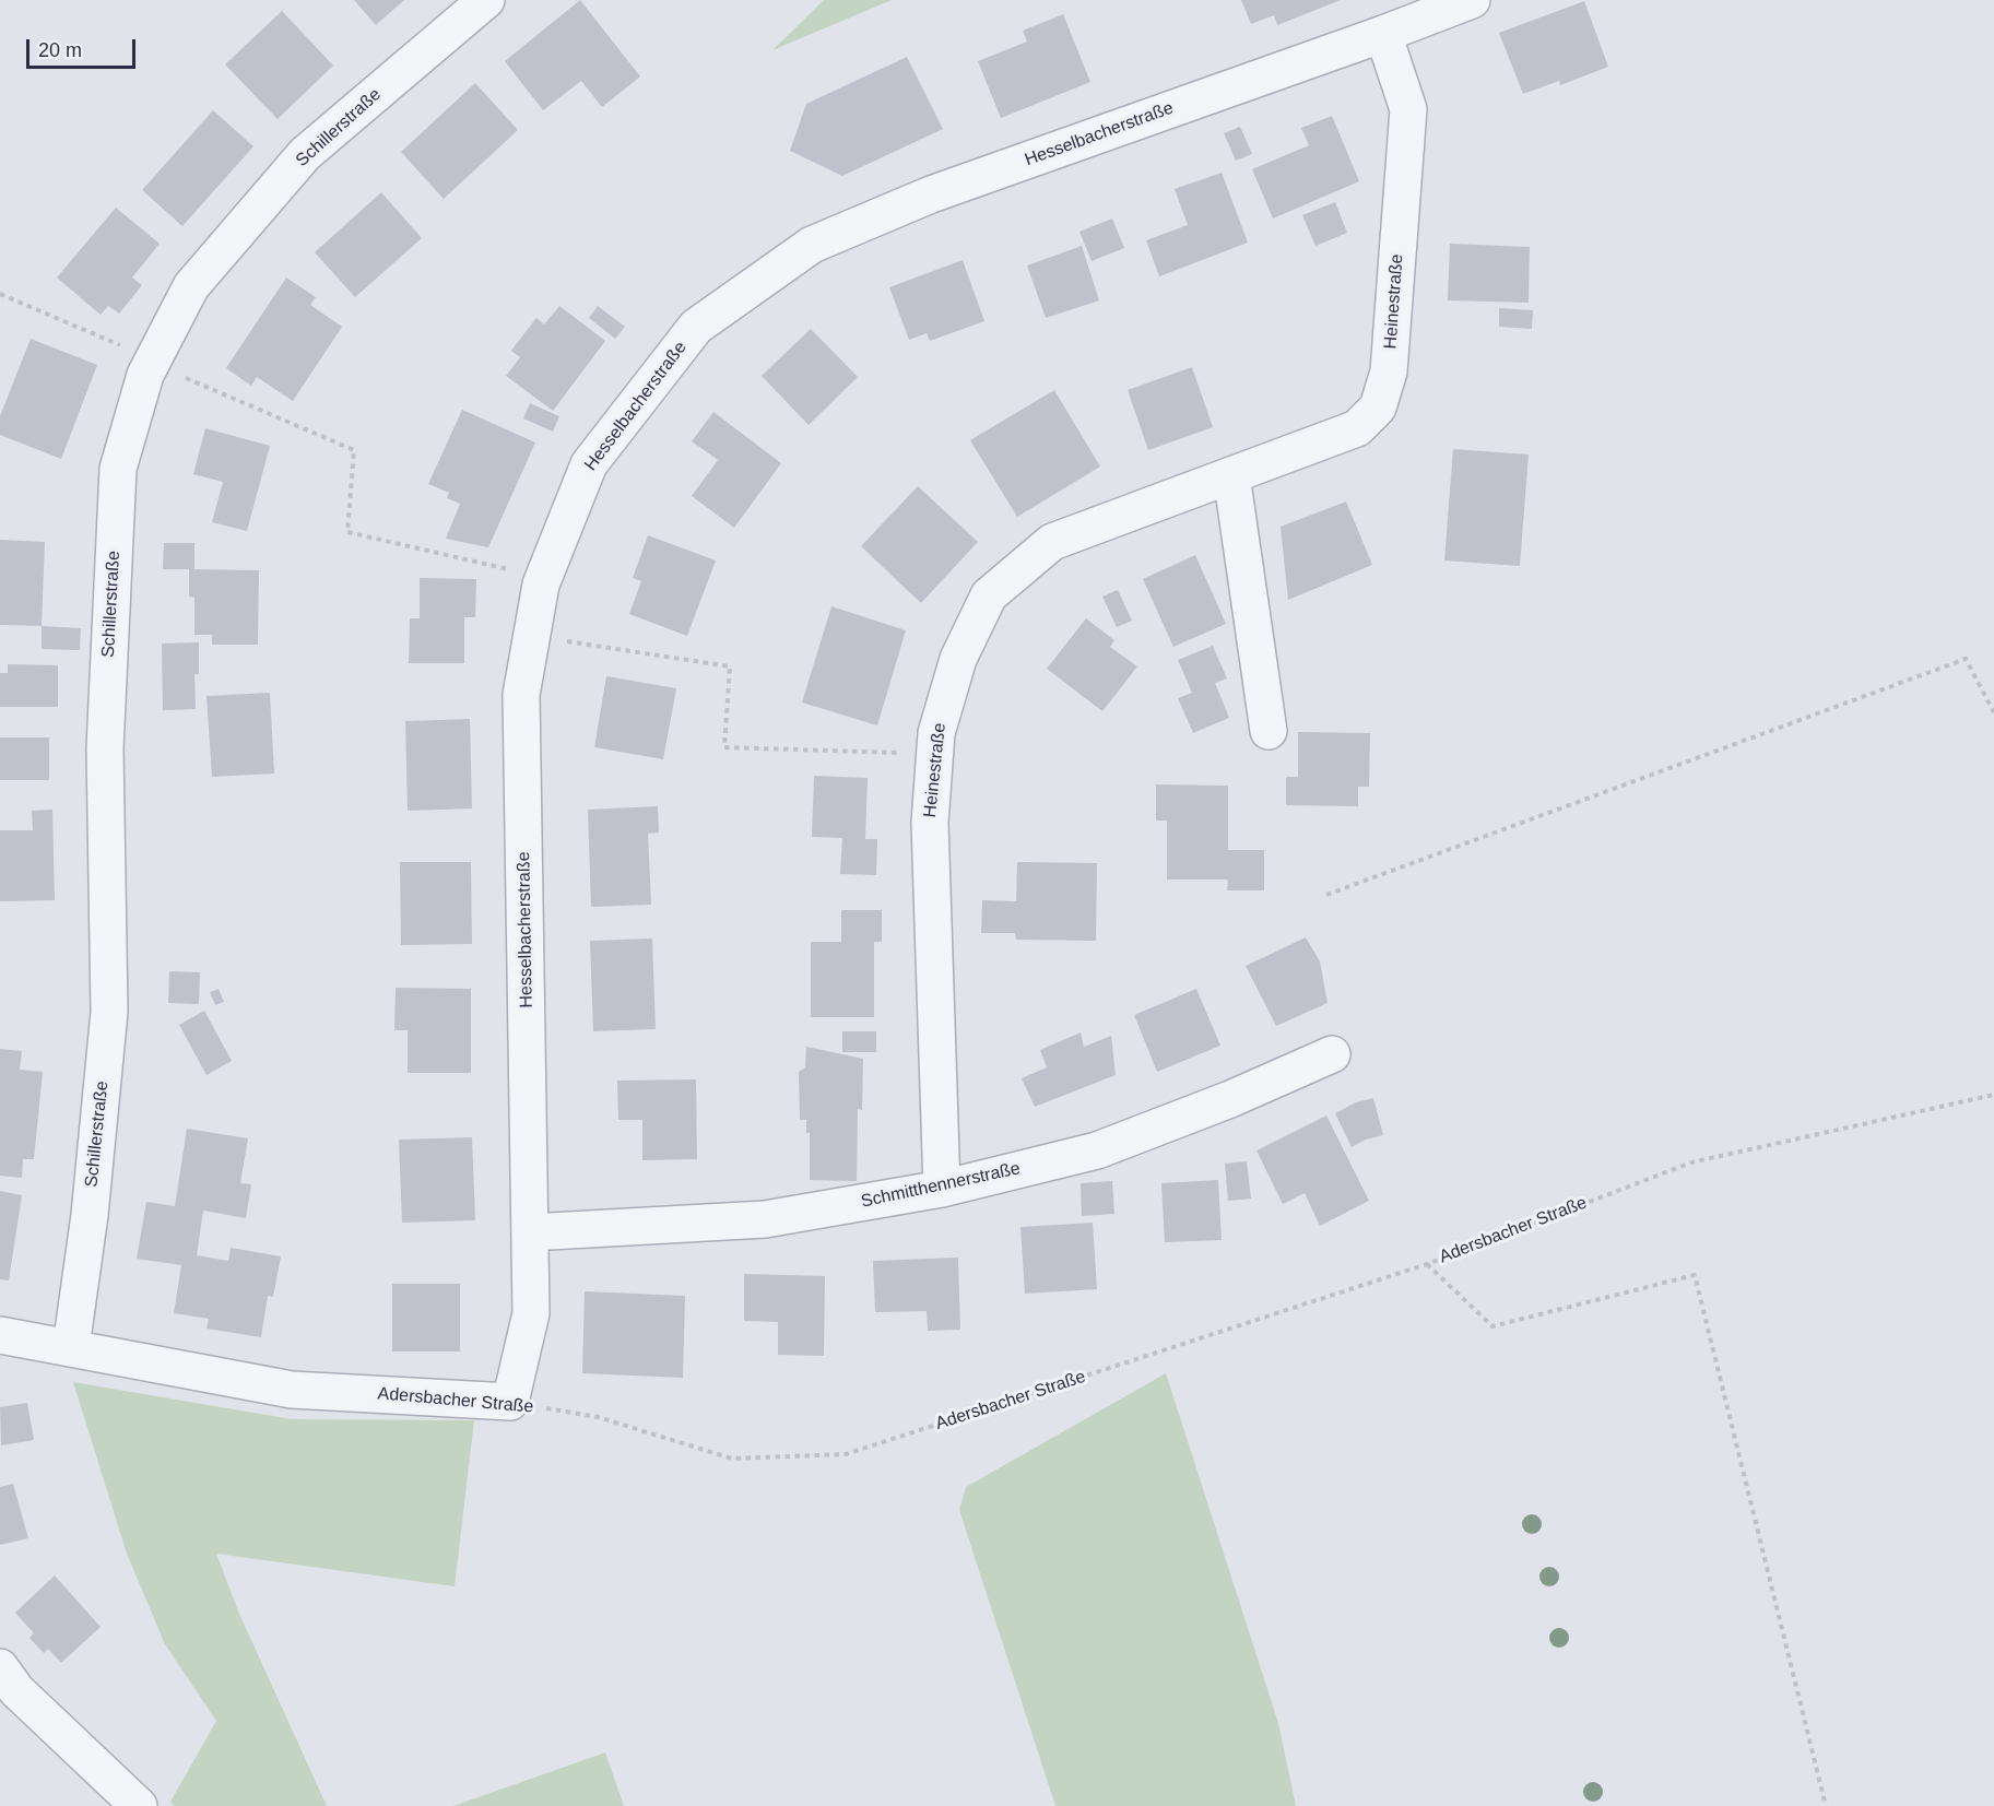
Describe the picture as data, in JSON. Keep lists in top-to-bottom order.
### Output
{
  "streets": {
    "street": [
      "Schillerstraße",
      "Hesselbacherstraße",
      "Heinestraße",
      "Schmitthennerstraße",
      "Adersbacher Straße"
    ]
  },
  "crossings": [
    ["Schillerstraße", "Adersbacher Straße"],
    ["Hesselbacherstraße", "Heinestraße"],
    ["Hesselbacherstraße", "Schmitthennerstraße"],
    ["Hesselbacherstraße", "Adersbacher Straße"],
    ["Heinestraße", "Schmitthennerstraße"]
  ],
  "scale_bar": "20 m"
}
